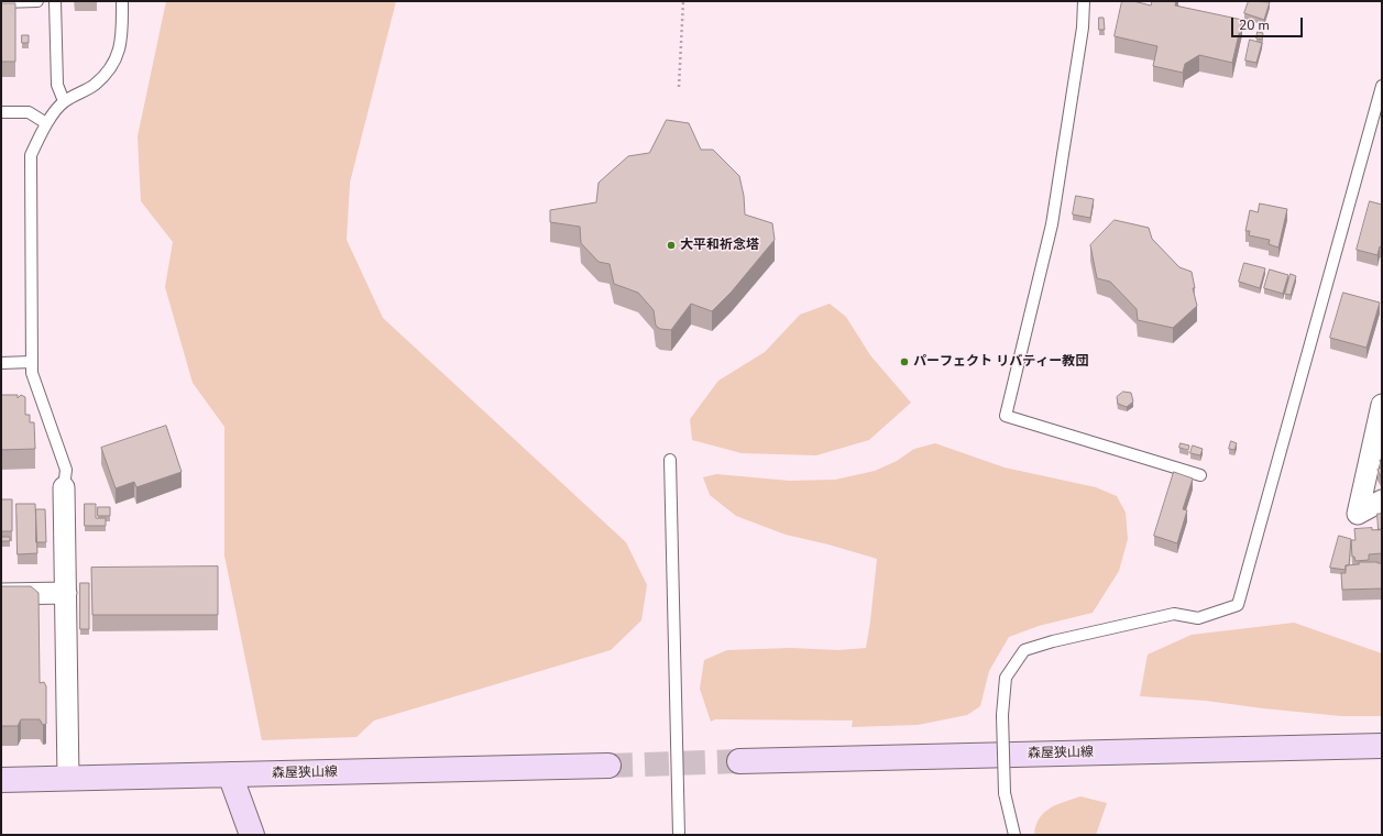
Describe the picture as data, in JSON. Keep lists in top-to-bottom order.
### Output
{
  "streets": {
    "main road": ["森屋狭山線"]
  },
  "places": ["大平和祈念塔", "パーフェクト リバティー教団"],
  "scale_bar": "20 m"
}
